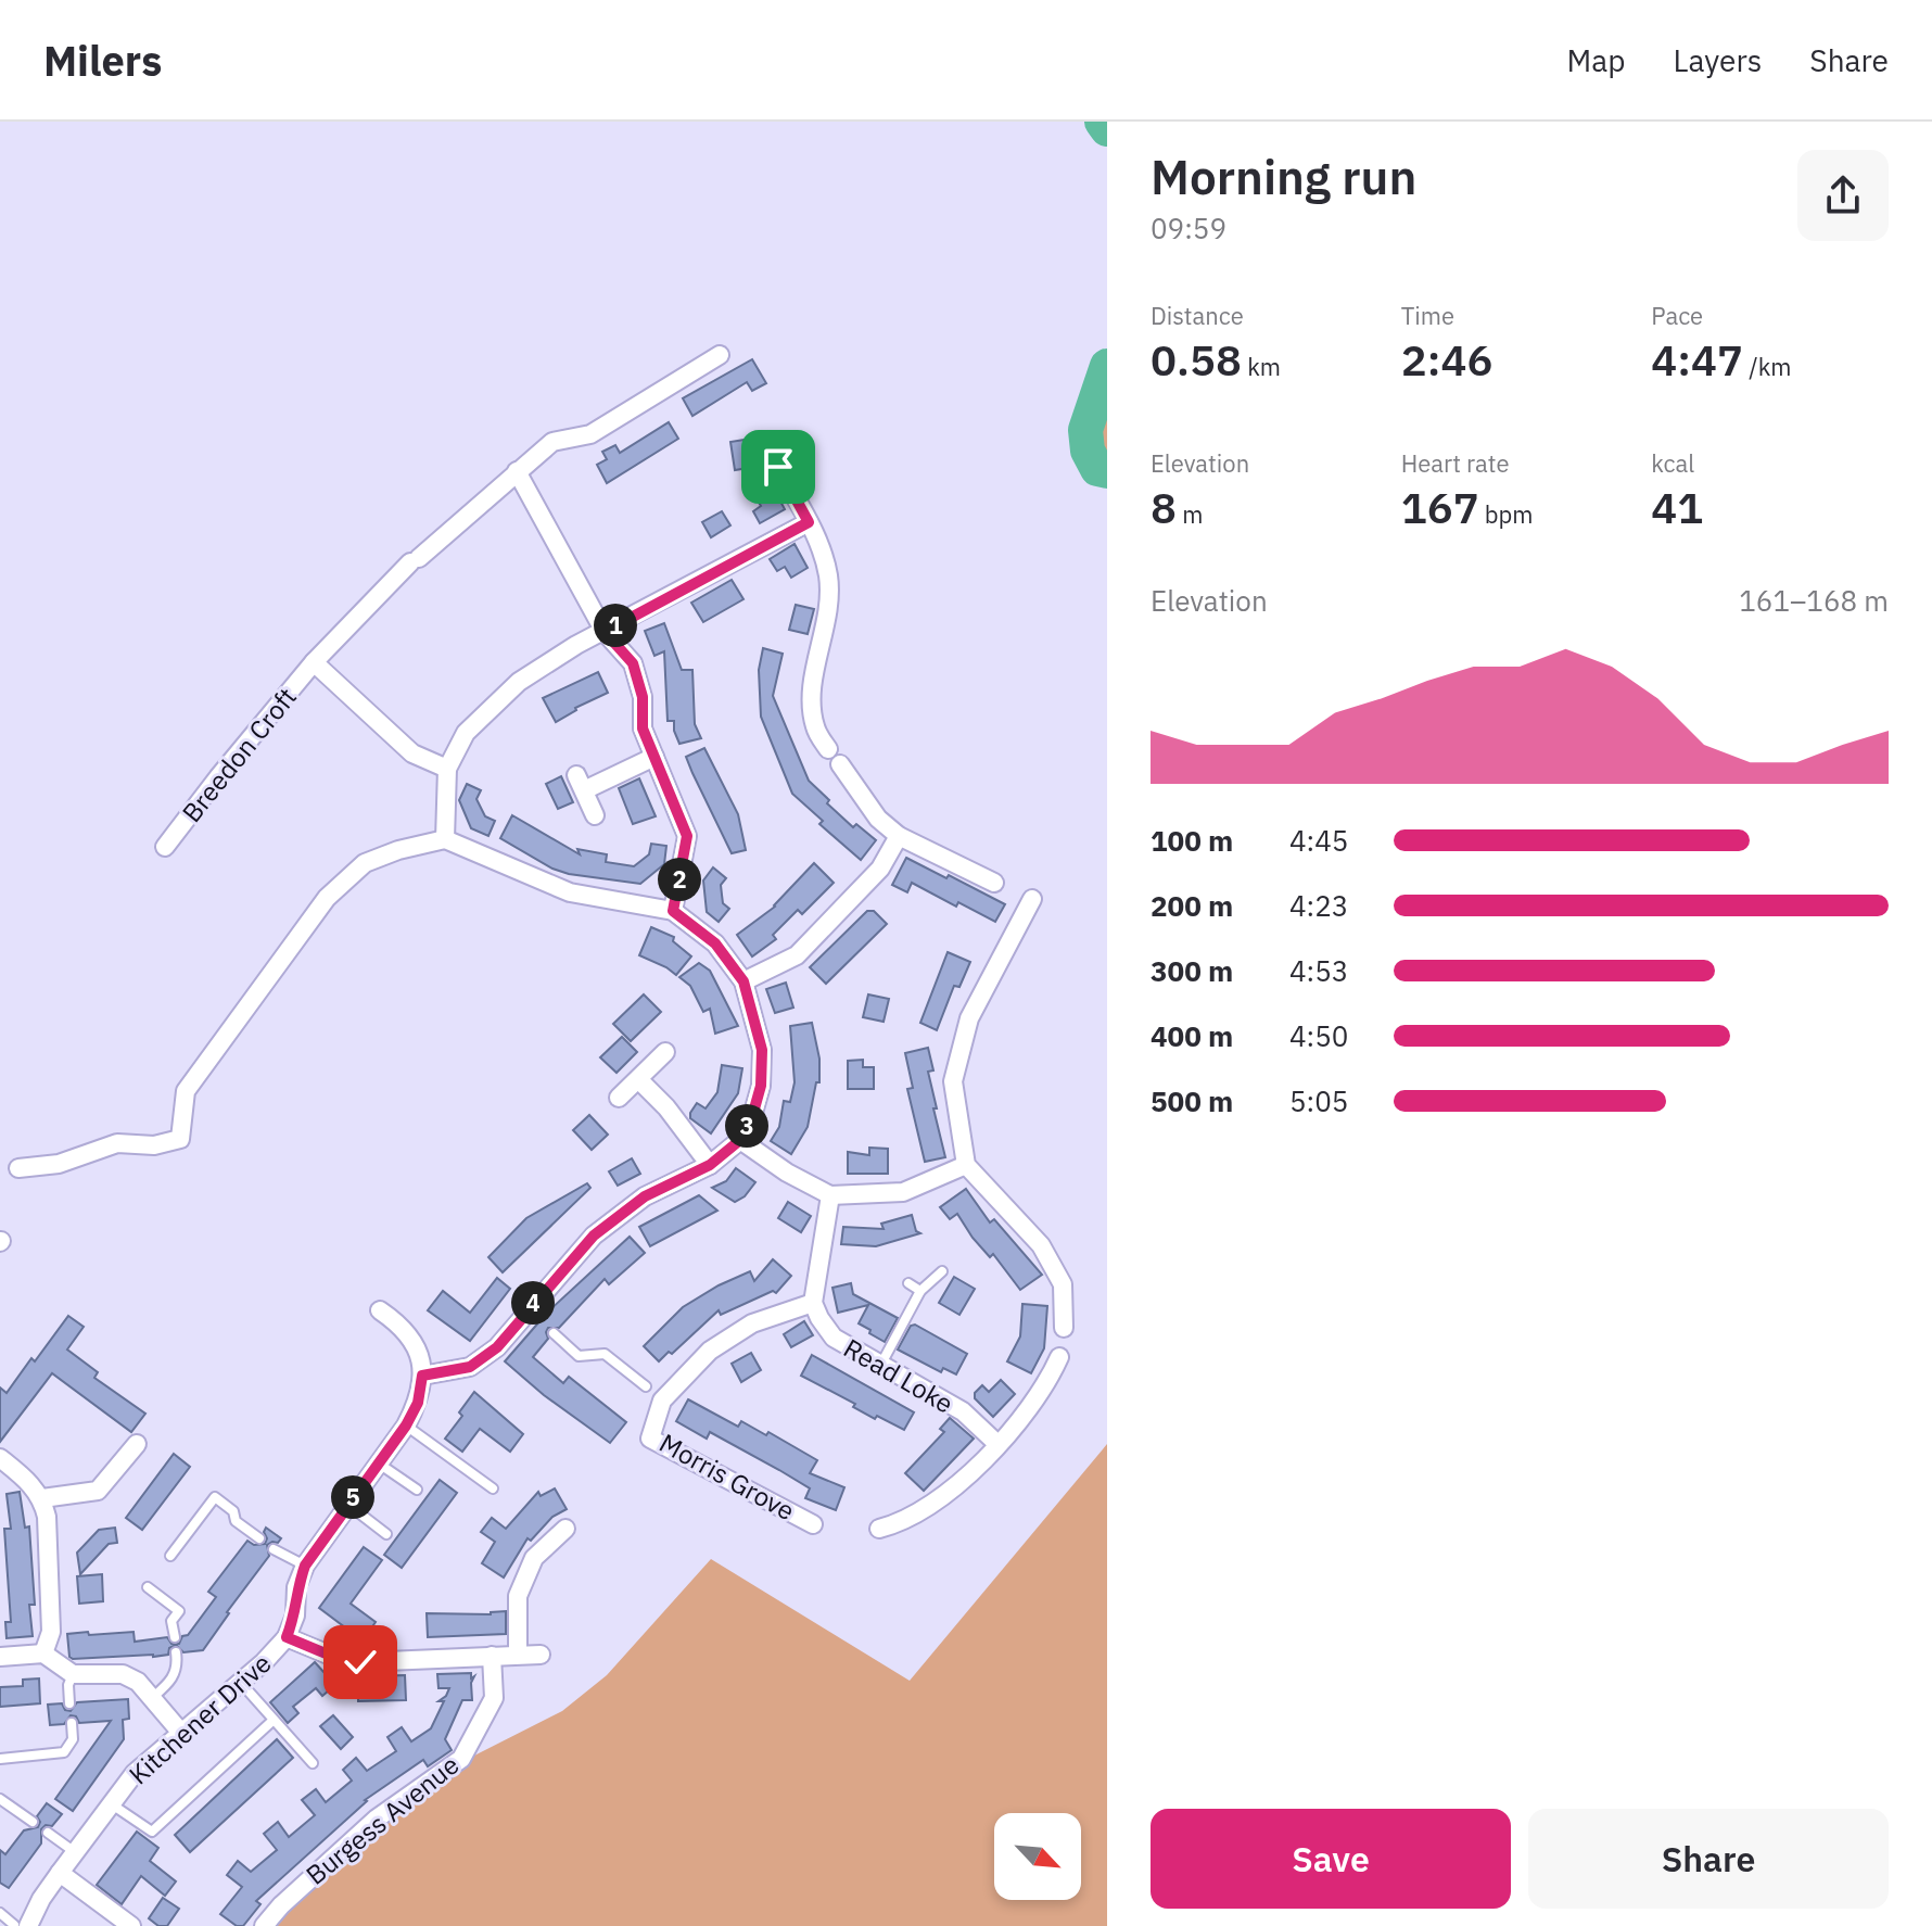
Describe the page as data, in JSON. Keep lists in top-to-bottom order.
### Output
{
  "streets": {
    "street": [
      "Breedon Croft",
      "Read Loke",
      "Morris Grove",
      "Kitchener Drive",
      "Burgess Avenue"
    ]
  },
  "crossings": [
    ["Read Loke", "Morris Grove"]
  ],
  "north": "bottom right",
  "page": {
    "header": "Milers",
    "nav": ["Map", "Layers", "Share"],
    "heading": ["Morning run", "09:59"],
    "stats": [
      ["Distance", "0.58 km"],
      ["Time", "2:46"],
      ["Pace", "4:47 /km"],
      ["Elevation", "8 m"],
      ["Heart rate", "167 bpm"],
      ["kcal", "41"]
    ],
    "chart": ["Elevation", "161–168 m"],
    "pins": [
      "1",
      "2",
      "3",
      "4",
      "5"
    ],
    "list": [
      {
        "name": "100 m",
        "note": "4:45"
      },
      {
        "name": "200 m",
        "note": "4:23"
      },
      {
        "name": "300 m",
        "note": "4:53"
      },
      {
        "name": "400 m",
        "note": "4:50"
      },
      {
        "name": "500 m",
        "note": "5:05"
      }
    ],
    "buttons": ["Save", "Share"]
  }
}
